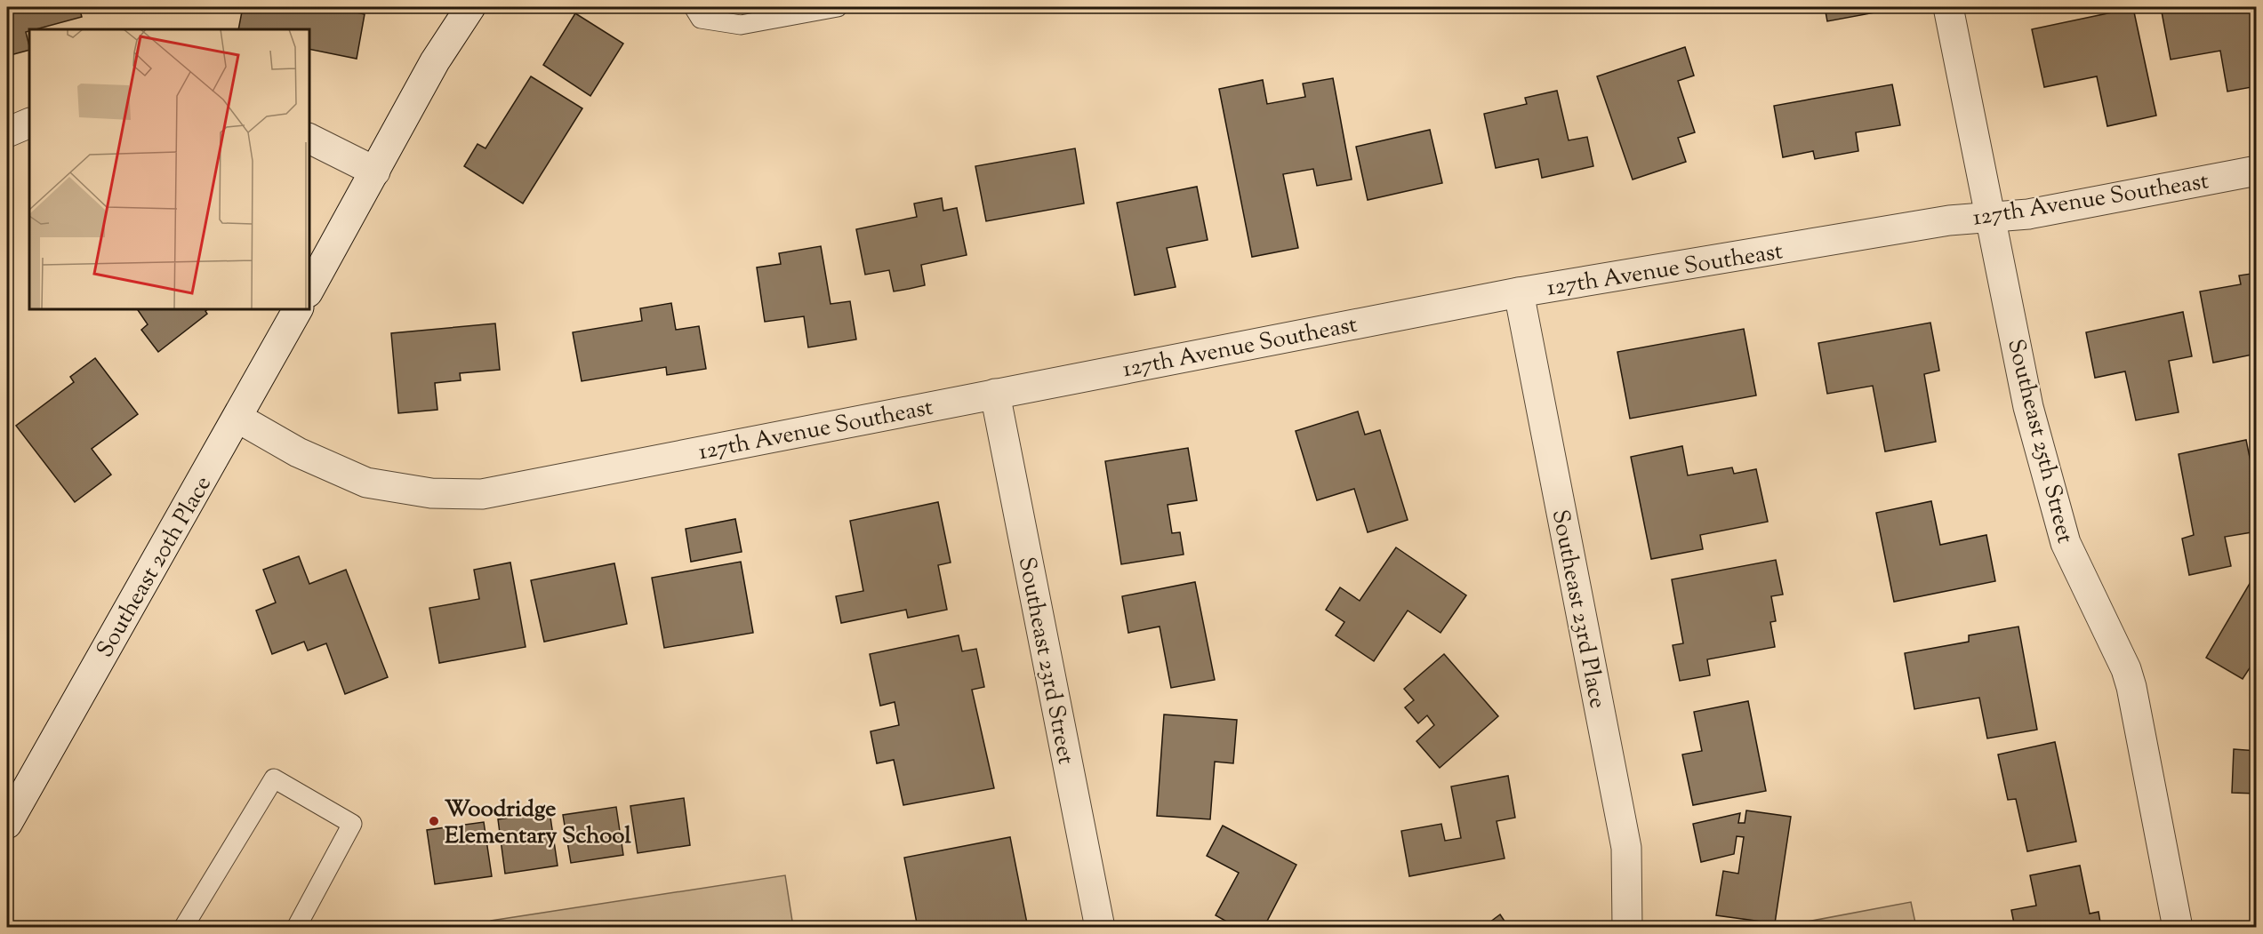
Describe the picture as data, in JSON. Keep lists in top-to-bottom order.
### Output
{
  "streets": {
    "street": [
      "127th Avenue Southeast",
      "Southeast 25th Street",
      "Southeast 20th Place",
      "Southeast 23rd Place",
      "Southeast 23rd Street"
    ]
  },
  "crossings": [
    ["127th Avenue Southeast", "Southeast 25th Street"],
    ["127th Avenue Southeast", "Southeast 20th Place"],
    ["127th Avenue Southeast", "Southeast 23rd Place"],
    ["127th Avenue Southeast", "Southeast 23rd Street"]
  ],
  "places": ["Woodridge Elementary School"]
}
